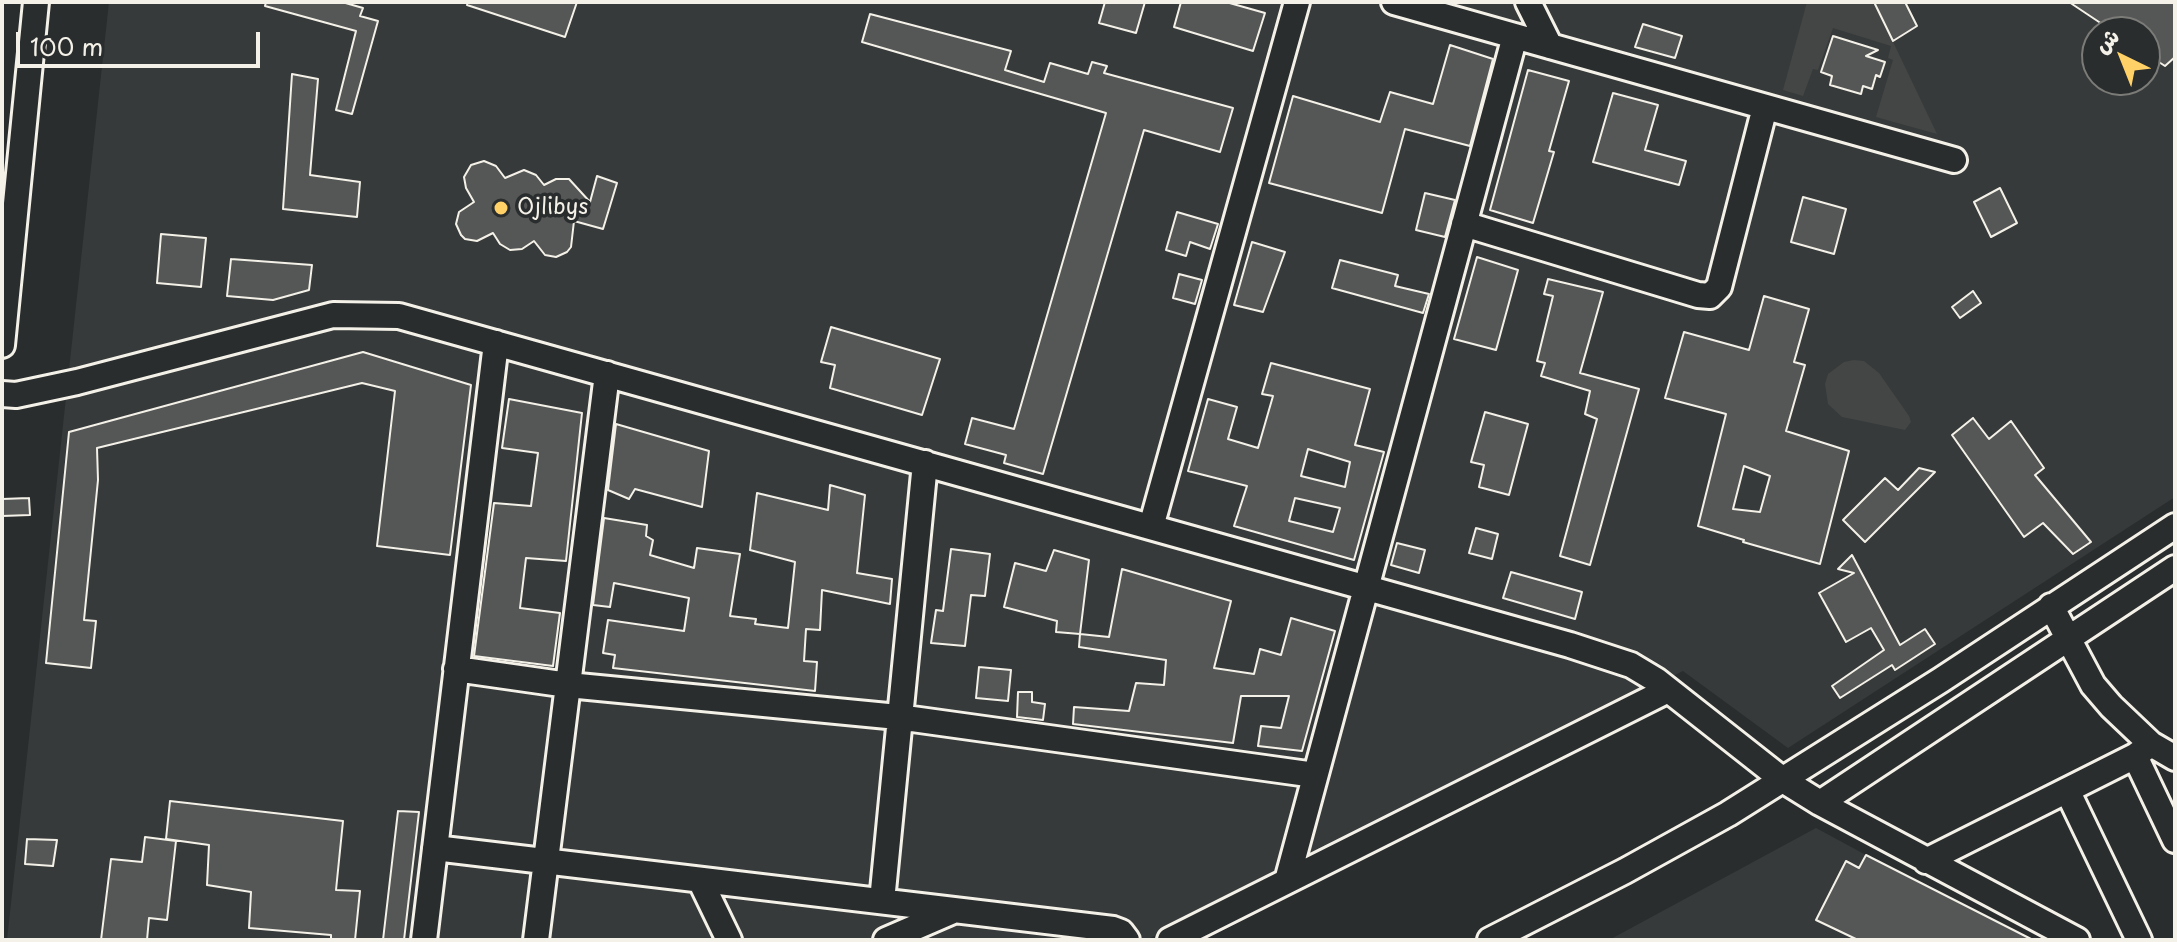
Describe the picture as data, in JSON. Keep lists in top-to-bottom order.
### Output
{
  "places": ["Ojlibys"],
  "scale_bar": "100 m",
  "north": "top left"
}
